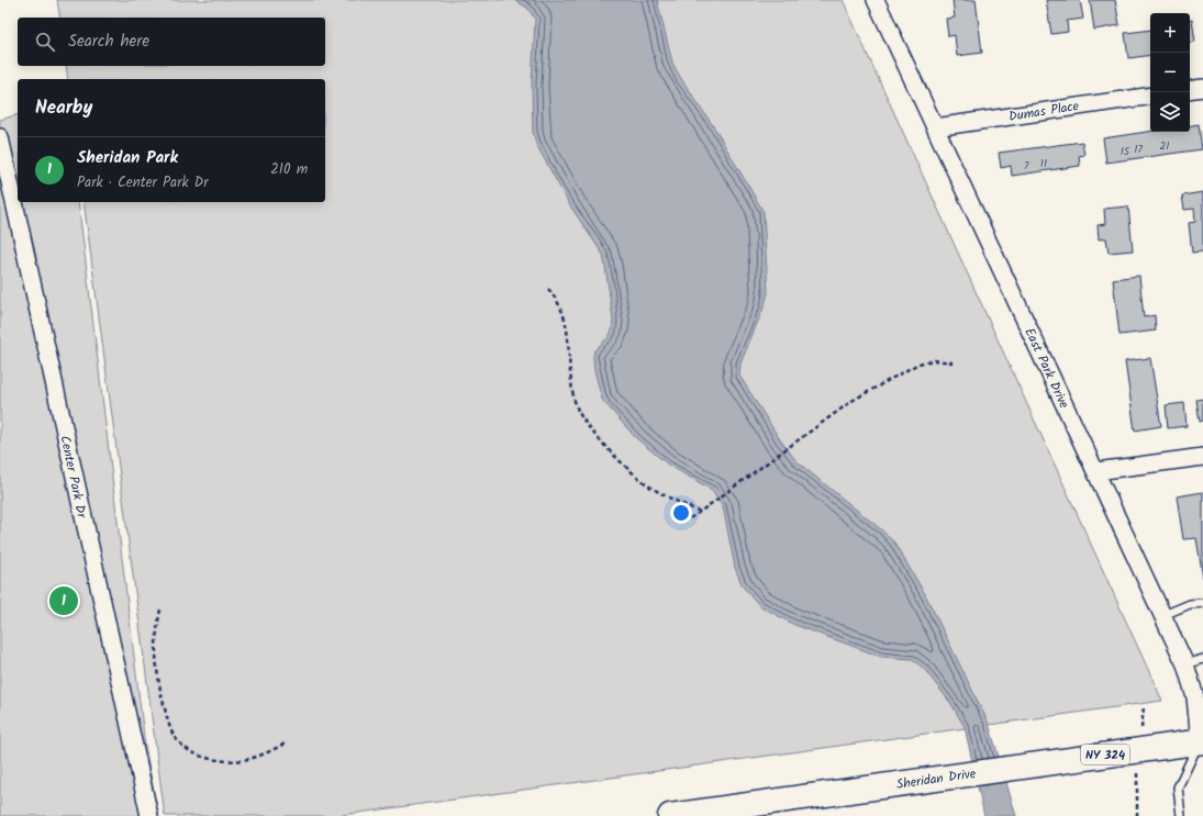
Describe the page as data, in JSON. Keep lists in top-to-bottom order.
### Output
{
  "streets": {
    "main road": ["NY 324", "Sheridan Drive"],
    "street": ["Dumas Place", "East Park Drive", "Center Park Dr"]
  },
  "crossings": [
    ["Dumas Place", "East Park Drive"],
    ["East Park Drive", "Sheridan Drive"]
  ],
  "house_numbers": [
    "21",
    "17",
    "15",
    "11",
    "7"
  ],
  "page": {
    "map_buttons": ["+", "−"],
    "search": "Search here",
    "heading": "Nearby",
    "list": [
      {
        "mark": "1",
        "name": "Sheridan Park",
        "note": "Park · Center Park Dr",
        "value": "210 m"
      }
    ],
    "pins": "1"
  }
}
